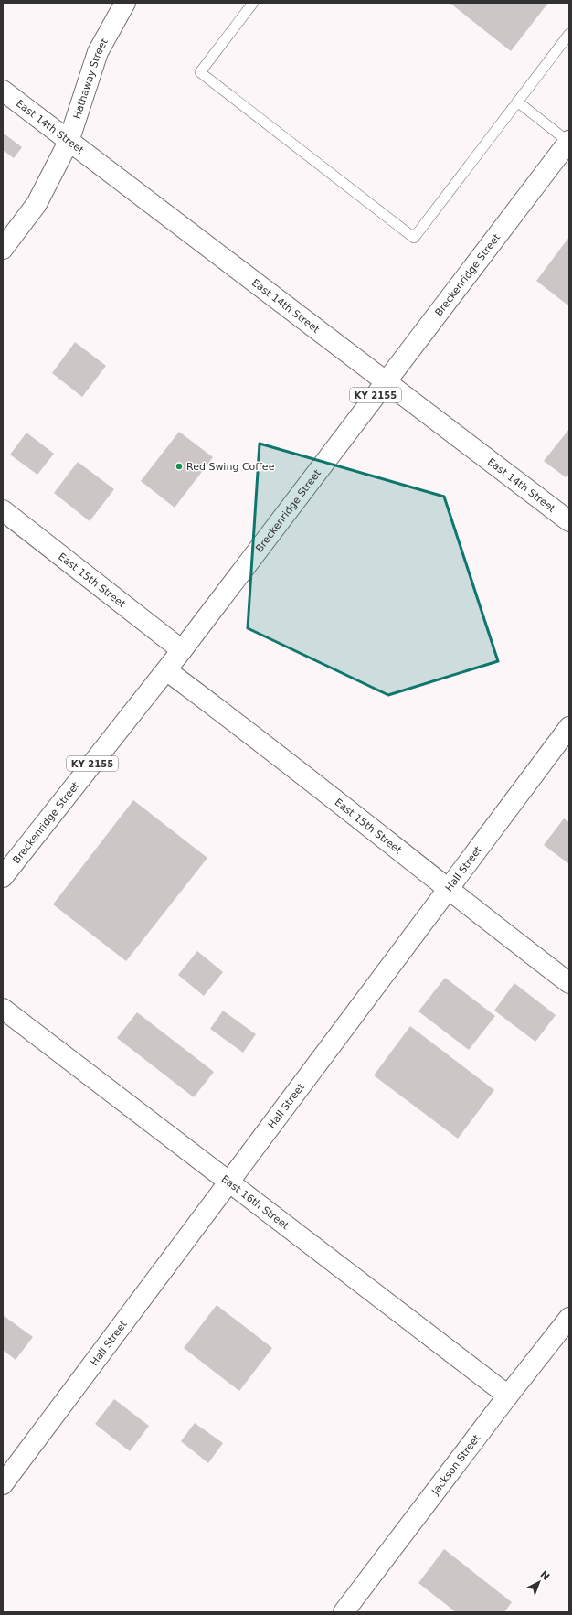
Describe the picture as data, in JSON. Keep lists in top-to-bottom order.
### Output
{
  "streets": {
    "street": [
      "Hathaway Street",
      "East 14th Street",
      "Breckenridge Street",
      "KY 2155",
      "East 15th Street",
      "Hall Street",
      "East 16th Street",
      "Jackson Street"
    ]
  },
  "crossings": [
    ["Hathaway Street", "East 14th Street"],
    ["East 14th Street", "Breckenridge Street"],
    ["Breckenridge Street", "East 15th Street"],
    ["East 15th Street", "Hall Street"],
    ["Hall Street", "East 16th Street"],
    ["East 16th Street", "Jackson Street"]
  ],
  "places": ["Red Swing Coffee"],
  "north": "top right"
}
